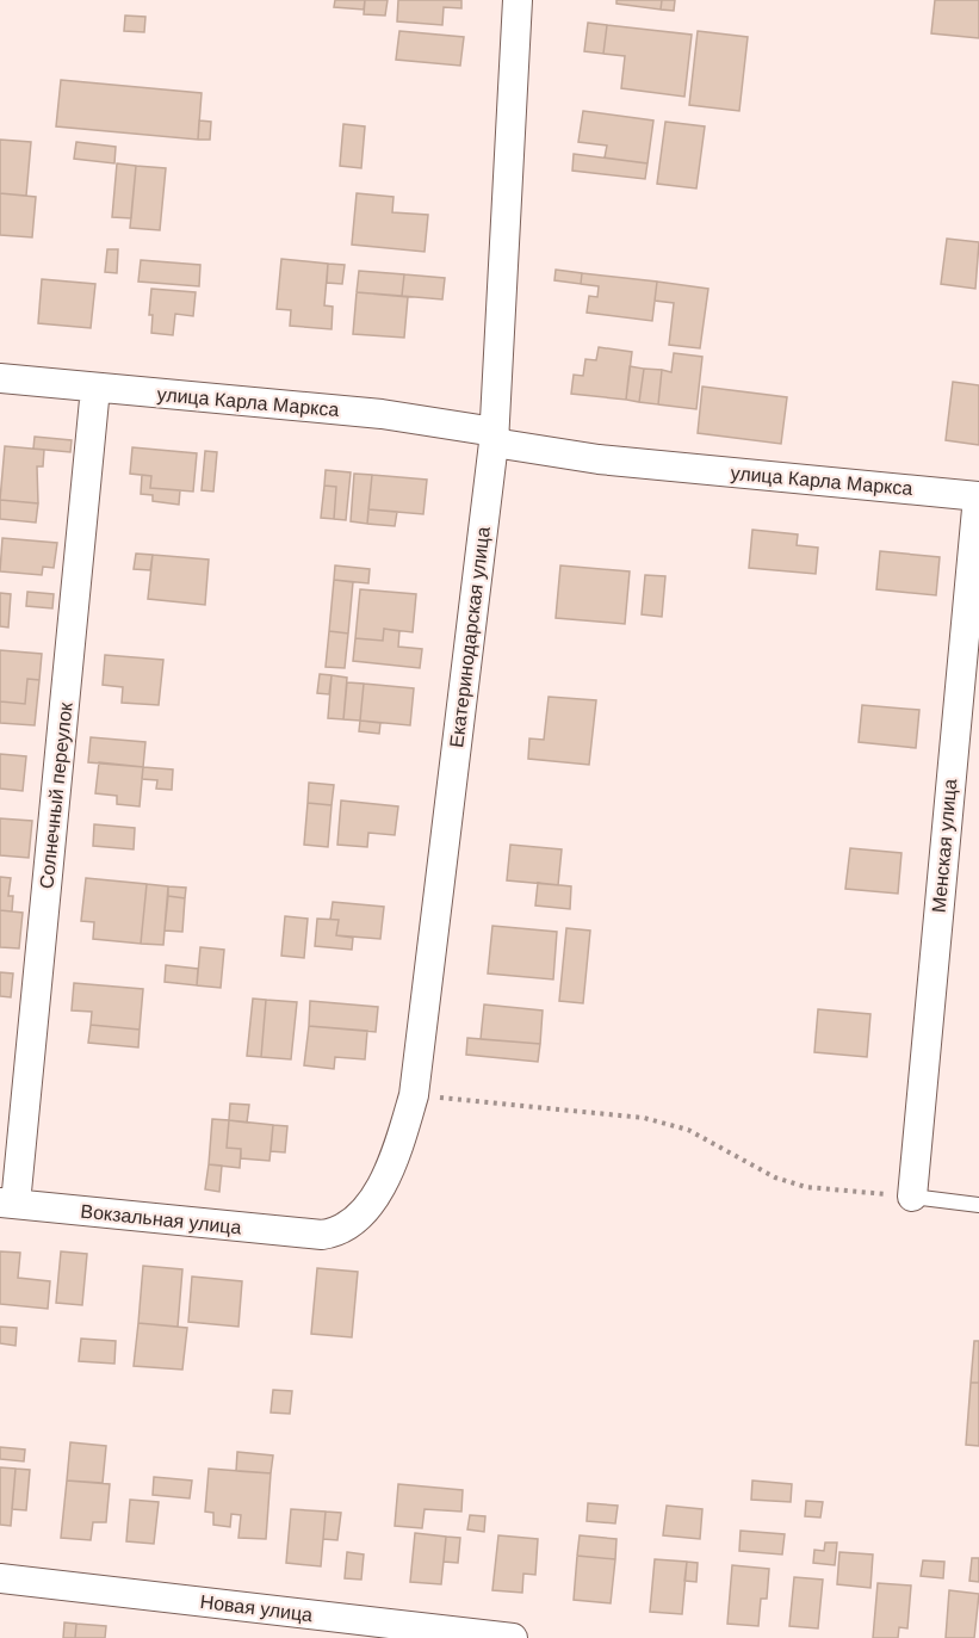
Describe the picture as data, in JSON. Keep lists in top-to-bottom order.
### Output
{
  "streets": {
    "street": [
      "улица Карла Маркса",
      "Екатеринодарская улица",
      "Солнечный переулок",
      "Менская улица",
      "Вокзальная улица",
      "Новая улица"
    ]
  },
  "crossings": [
    ["улица Карла Маркса", "Екатеринодарская улица"],
    ["улица Карла Маркса", "Солнечный переулок"],
    ["улица Карла Маркса", "Менская улица"],
    ["Екатеринодарская улица", "Вокзальная улица"],
    ["Солнечный переулок", "Вокзальная улица"]
  ]
}
